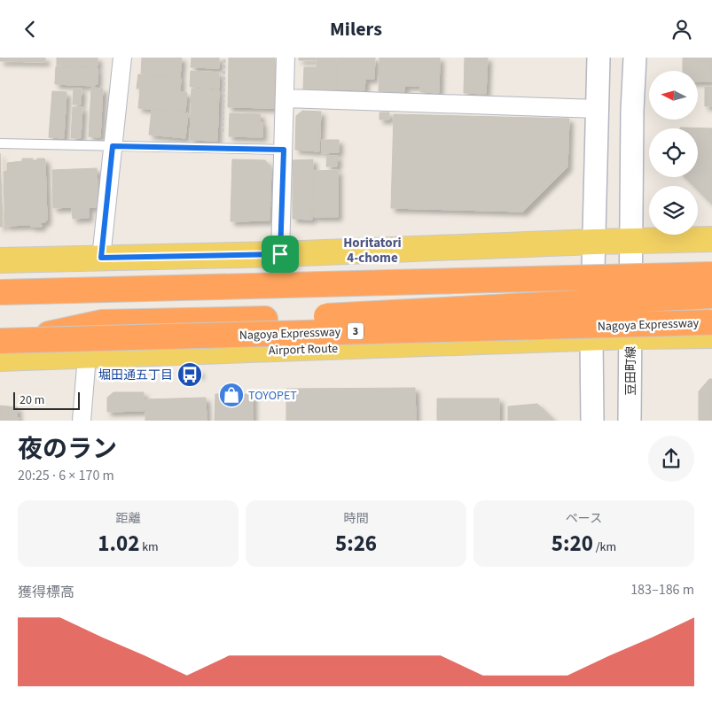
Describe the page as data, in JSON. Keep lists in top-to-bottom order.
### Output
{
  "streets": {
    "highway": ["Nagoya Expressway", "3"],
    "main road": ["Airport Route"],
    "street": ["豆田町線"]
  },
  "crossings": [
    ["Airport Route", "豆田町線"]
  ],
  "districts": ["Horitatori 4-chome"],
  "places": {
    "bus stop": ["堀田通五丁目"],
    "shop": ["TOYOPET"]
  },
  "scale_bar": "20 m",
  "north": "left",
  "page": {
    "header": "Milers",
    "scale": "20 m",
    "heading": ["夜のラン", "20:25 · 6 × 170 m"],
    "stats": [
      ["距離", "1.02 km"],
      ["時間", "5:26"],
      ["ペース", "5:20 /km"]
    ],
    "chart": ["獲得標高", "183–186 m"]
  }
}
